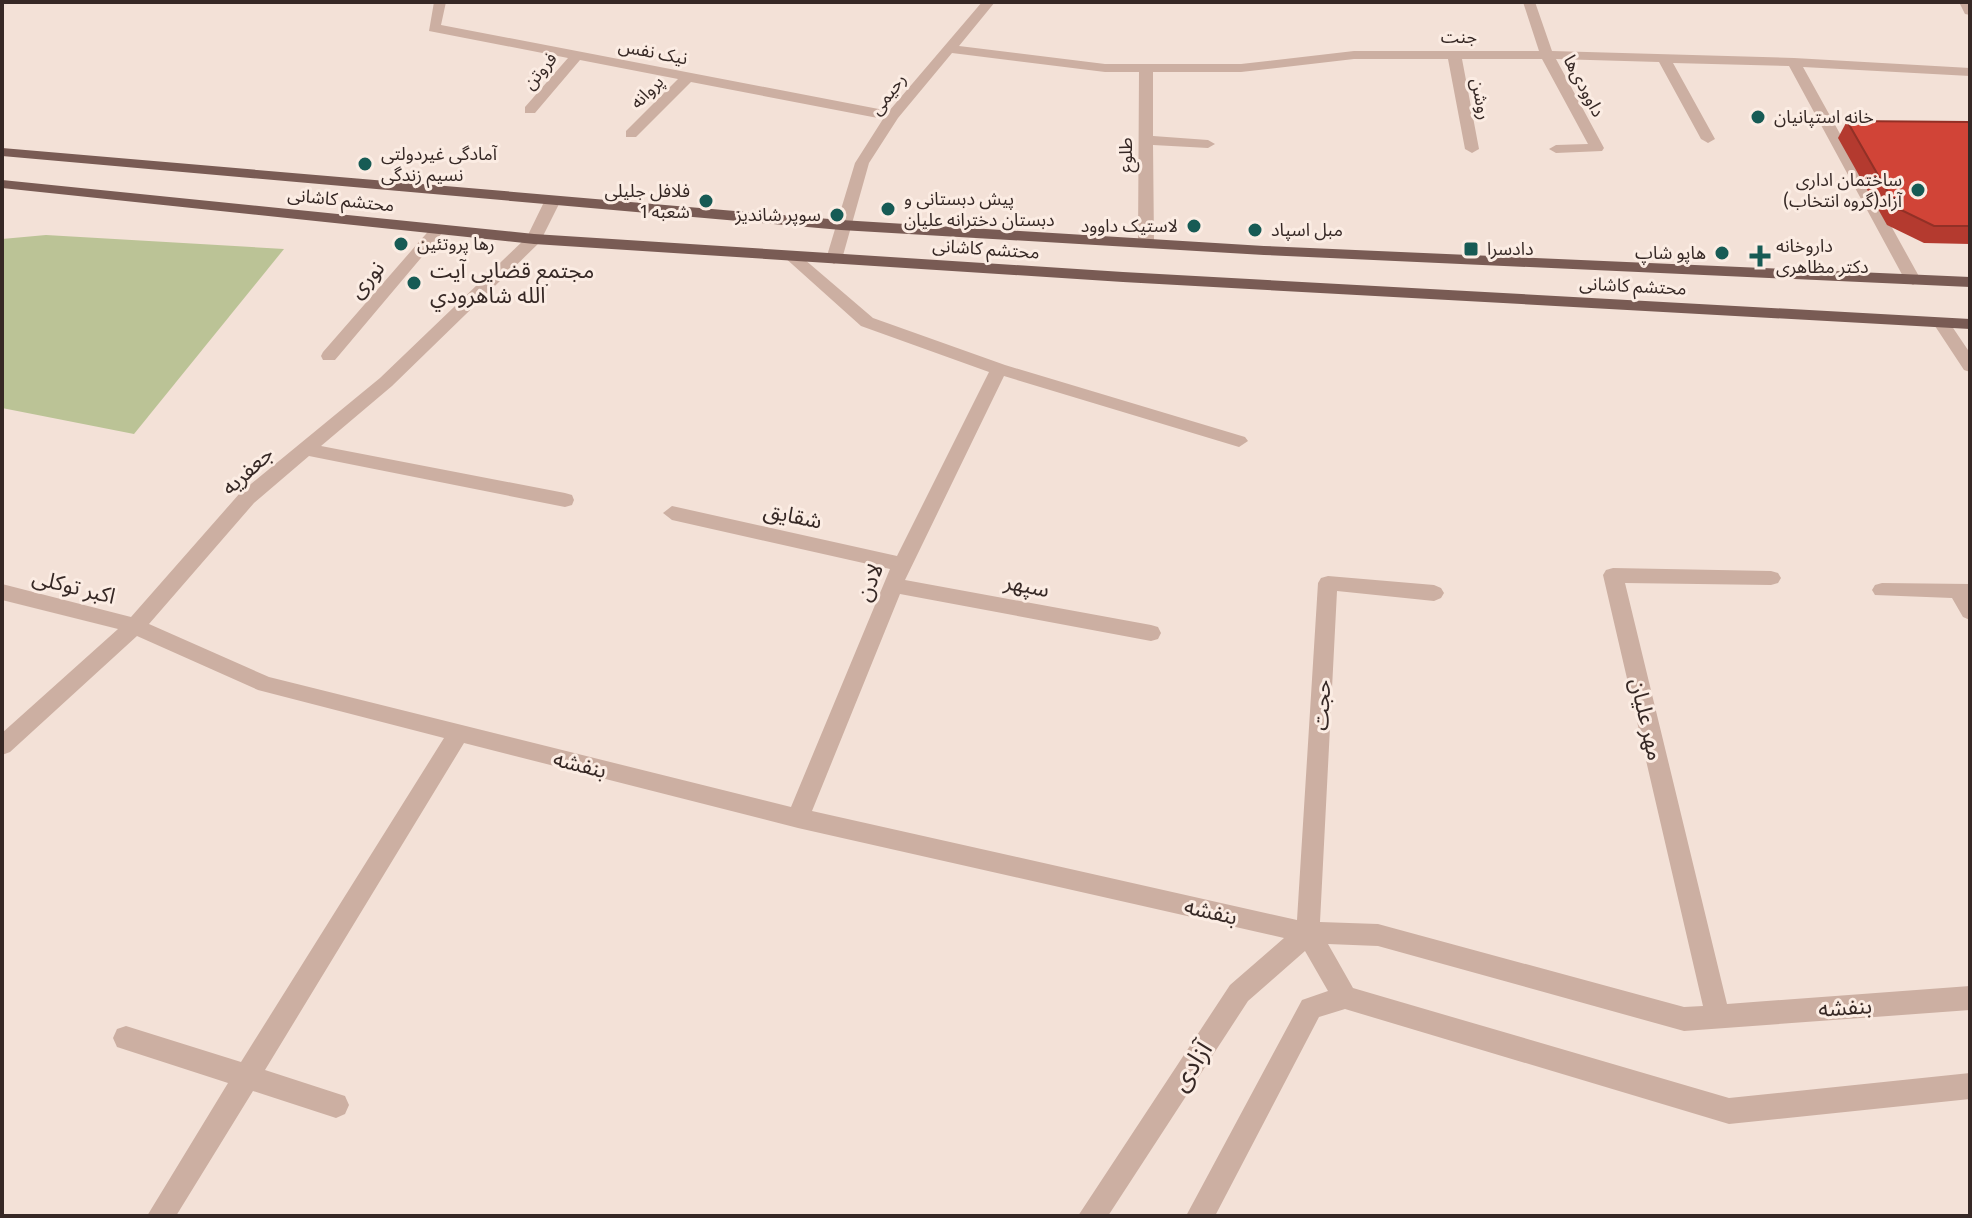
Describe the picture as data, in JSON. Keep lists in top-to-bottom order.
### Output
{
  "streets": {
    "main road": ["محتشم کاشانی"],
    "street": [
      "جنت",
      "نیک نفس",
      "فروتن",
      "داوودی‌ها",
      "پروانه",
      "رحیمی",
      "روشن",
      "طلوع",
      "نوری",
      "جعفریه",
      "شقایق",
      "لادن",
      "سپهر",
      "اکبر توکلی",
      "حجت",
      "مهر علیان",
      "بنفشه",
      "آزادی"
    ]
  },
  "crossings": [
    ["جنت", "داوودی‌ها"],
    ["جنت", "رحیمی"],
    ["جنت", "روشن"],
    ["جنت", "طلوع"],
    ["نیک نفس", "فروتن"],
    ["نیک نفس", "پروانه"],
    ["نیک نفس", "رحیمی"],
    ["رحیمی", "محتشم کاشانی"],
    ["طلوع", "محتشم کاشانی"],
    ["محتشم کاشانی", "نوری"],
    ["محتشم کاشانی", "جعفریه"],
    ["جعفریه", "اکبر توکلی"],
    ["جعفریه", "بنفشه"],
    ["شقایق", "لادن"],
    ["لادن", "سپهر"],
    ["لادن", "بنفشه"],
    ["اکبر توکلی", "بنفشه"],
    ["حجت", "بنفشه"],
    ["حجت", "آزادی"],
    ["مهر علیان", "بنفشه"],
    ["بنفشه", "آزادی"]
  ],
  "places": {
    "other": [
      "خانه استپانیان",
      "آمادگی غیردولتی نسیم زندگی",
      "ساختمان اداری آزاد(گروه انتخاب)",
      "فلافل جلیلی شعبه 1",
      "پیش دبستانی و دبستان دخترانه علیان",
      "سوپر شاندیز",
      "لاستیک داوود",
      "مبل اسپاد",
      "رها پروتئین",
      "هاپو شاپ",
      "مجتمع قضایی آیت الله شاهرودي"
    ],
    "transit": ["دادسرا"],
    "health": ["داروخانه دکتر مظاهری"]
  }
}
